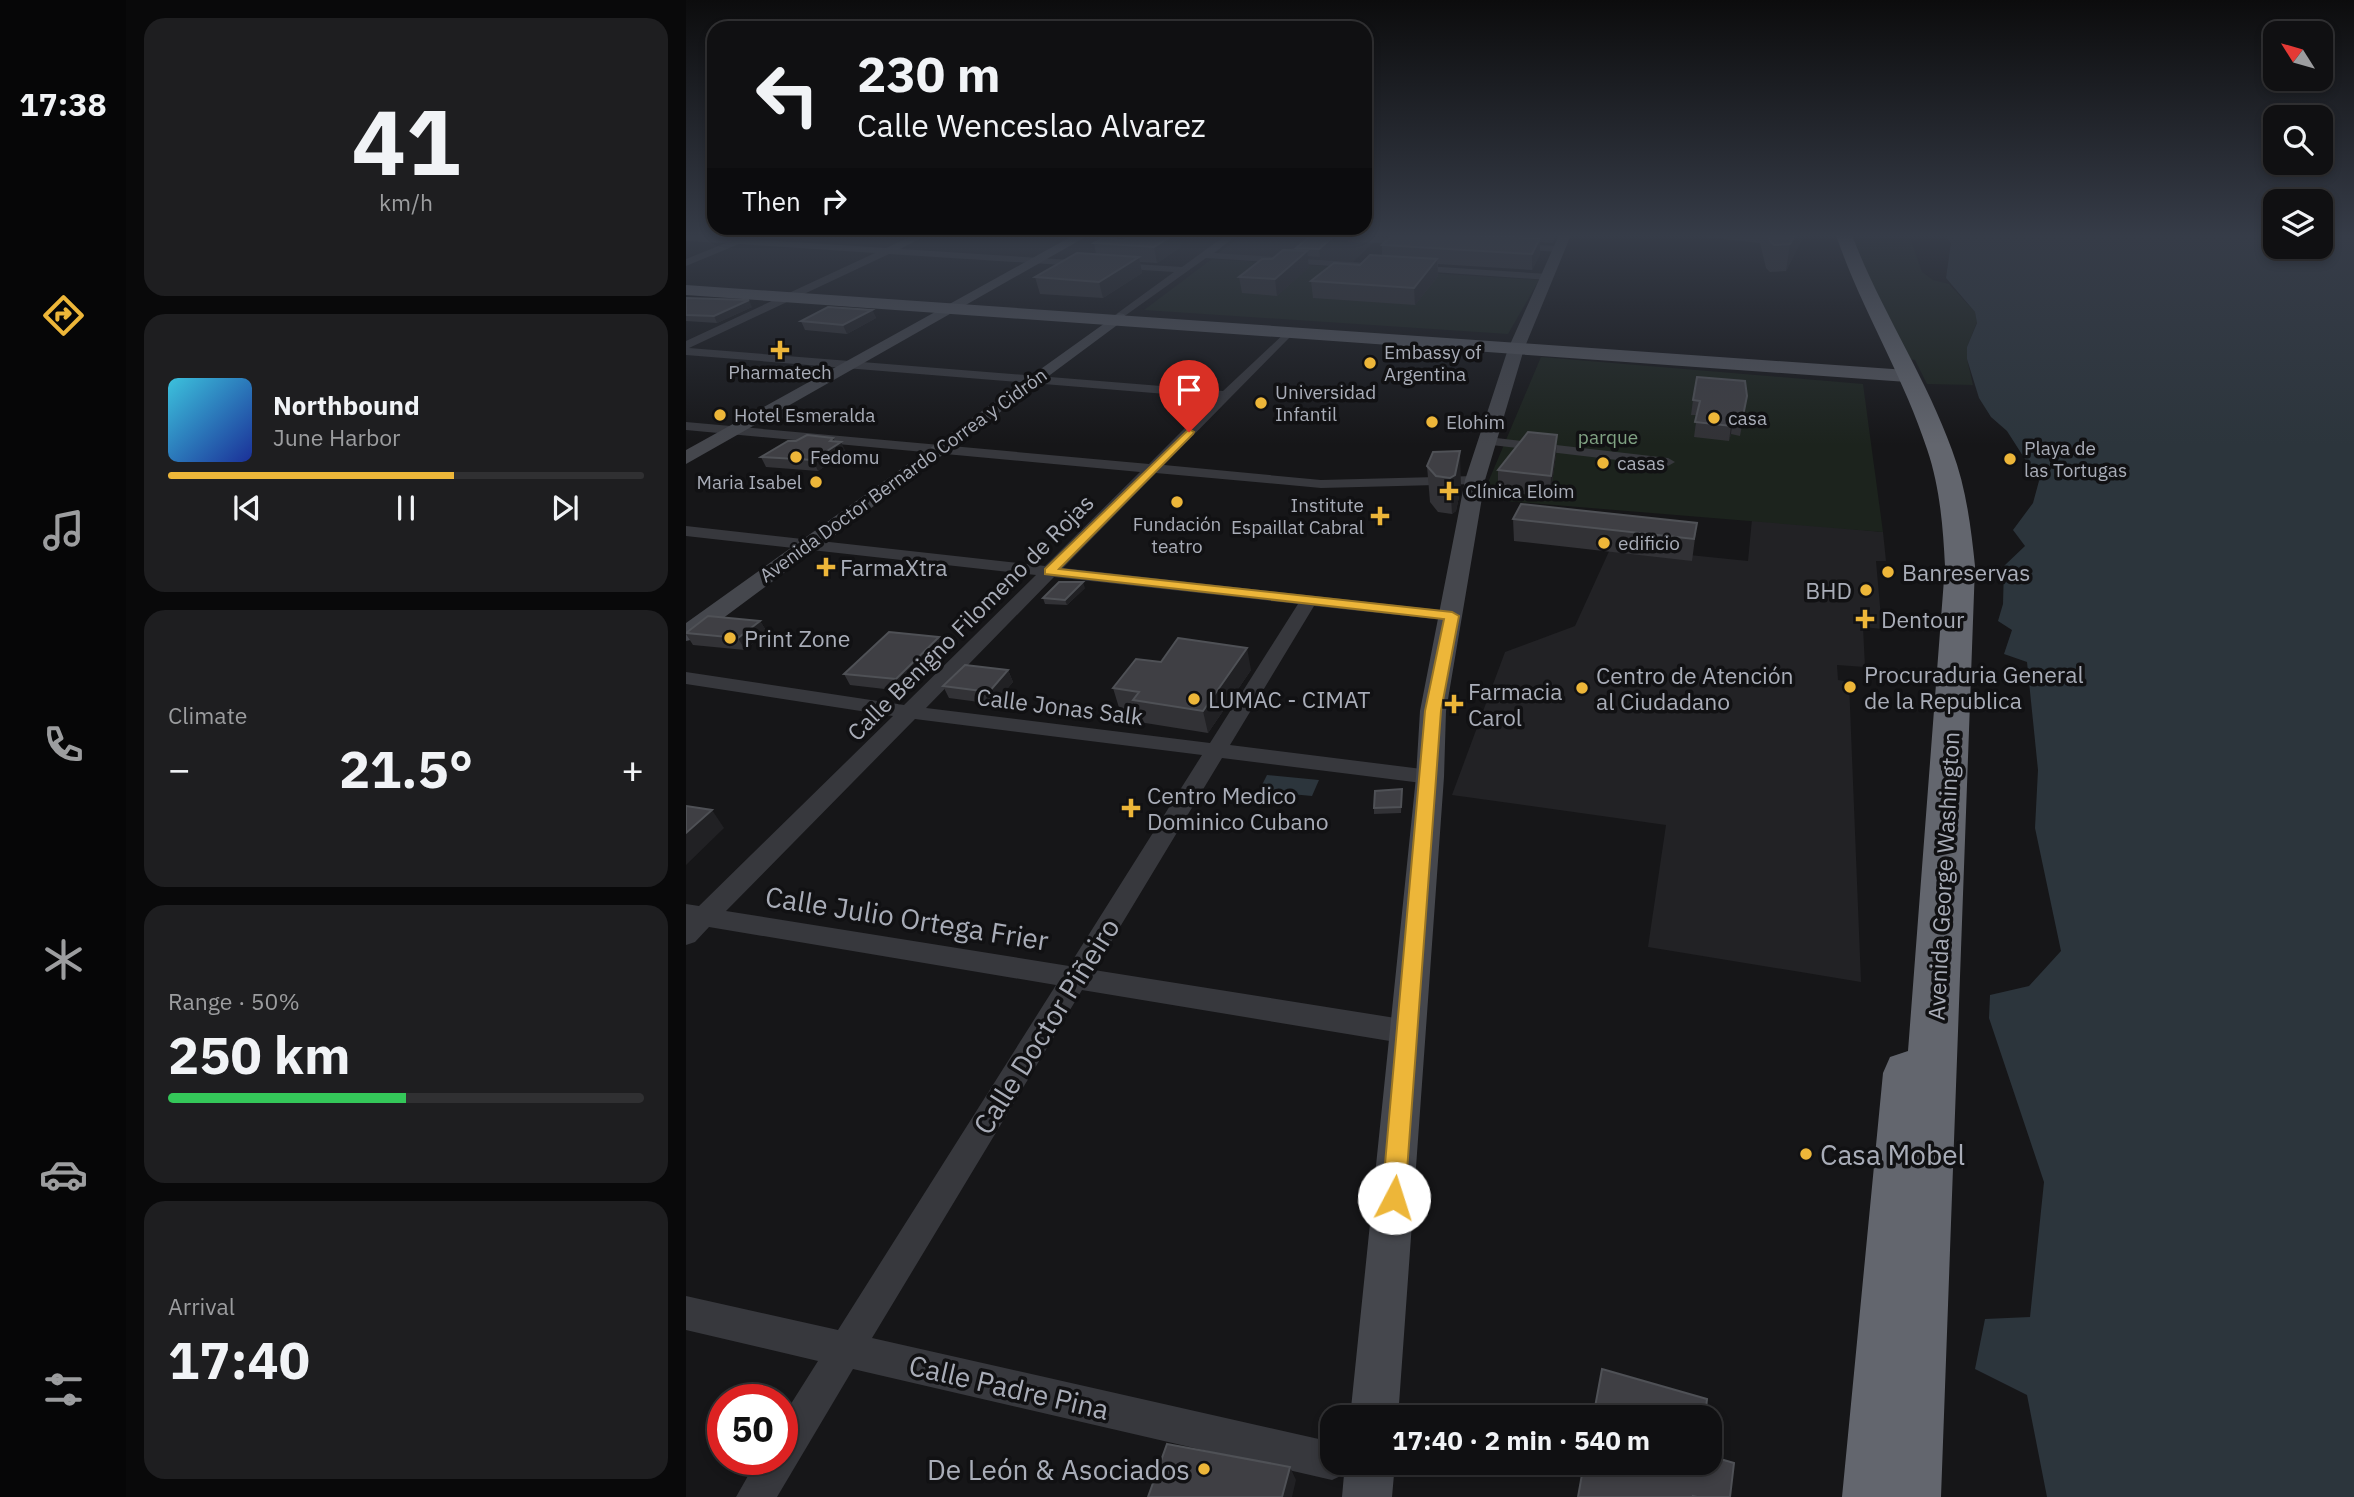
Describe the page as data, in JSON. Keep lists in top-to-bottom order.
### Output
{
  "streets": {
    "highway": ["Avenida George Washington"],
    "main road": ["Avenida Doctor Bernardo Correa y Cidrón"],
    "street": [
      "Calle Benigno Filomeno de Rojas",
      "Calle Jonas Salk",
      "Calle Julio Ortega Frier",
      "Calle Doctor Piñeiro",
      "Calle Padre Pina"
    ]
  },
  "crossings": [
    ["Calle Benigno Filomeno de Rojas", "Calle Jonas Salk"],
    ["Calle Benigno Filomeno de Rojas", "Calle Julio Ortega Frier"],
    ["Calle Jonas Salk", "Calle Doctor Piñeiro"],
    ["Calle Julio Ortega Frier", "Calle Doctor Piñeiro"],
    ["Calle Doctor Piñeiro", "Calle Padre Pina"]
  ],
  "parks": ["parque"],
  "places": {
    "health": [
      "Pharmatech",
      "Clínica Eloim",
      "Institute Espaillat Cabral",
      "FarmaXtra",
      "Dentour",
      "Farmacia Carol",
      "Centro Medico Dominico Cubano"
    ],
    "other": [
      "Embassy of Argentina",
      "Universidad Infantil",
      "Hotel Esmeralda",
      "casa",
      "Elohim",
      "Fedomu",
      "Playa de las Tortugas",
      "casas",
      "Maria Isabel",
      "Fundación teatro",
      "edificio",
      "Banreservas",
      "BHD",
      "Print Zone",
      "Procuraduria General de la Republica",
      "Centro de Atención al Ciudadano",
      "LUMAC - CIMAT",
      "Casa Mobel",
      "De León & Asociados"
    ]
  },
  "north": "top left",
  "page": {
    "tabs": "17:38",
    "tile": [
      ["41", "km/h"],
      "Climate",
      ["Range · 50%", "250 km"],
      ["Arrival", "17:40"]
    ],
    "turn": ["230 m", "Calle Wenceslao Alvarez"],
    "then": "Then",
    "song": ["Northbound", "June Harbor"],
    "heat": ["−", "21.5°", "+"],
    "limit": "50",
    "trip": "17:40 · 2 min · 540 m"
  }
}
